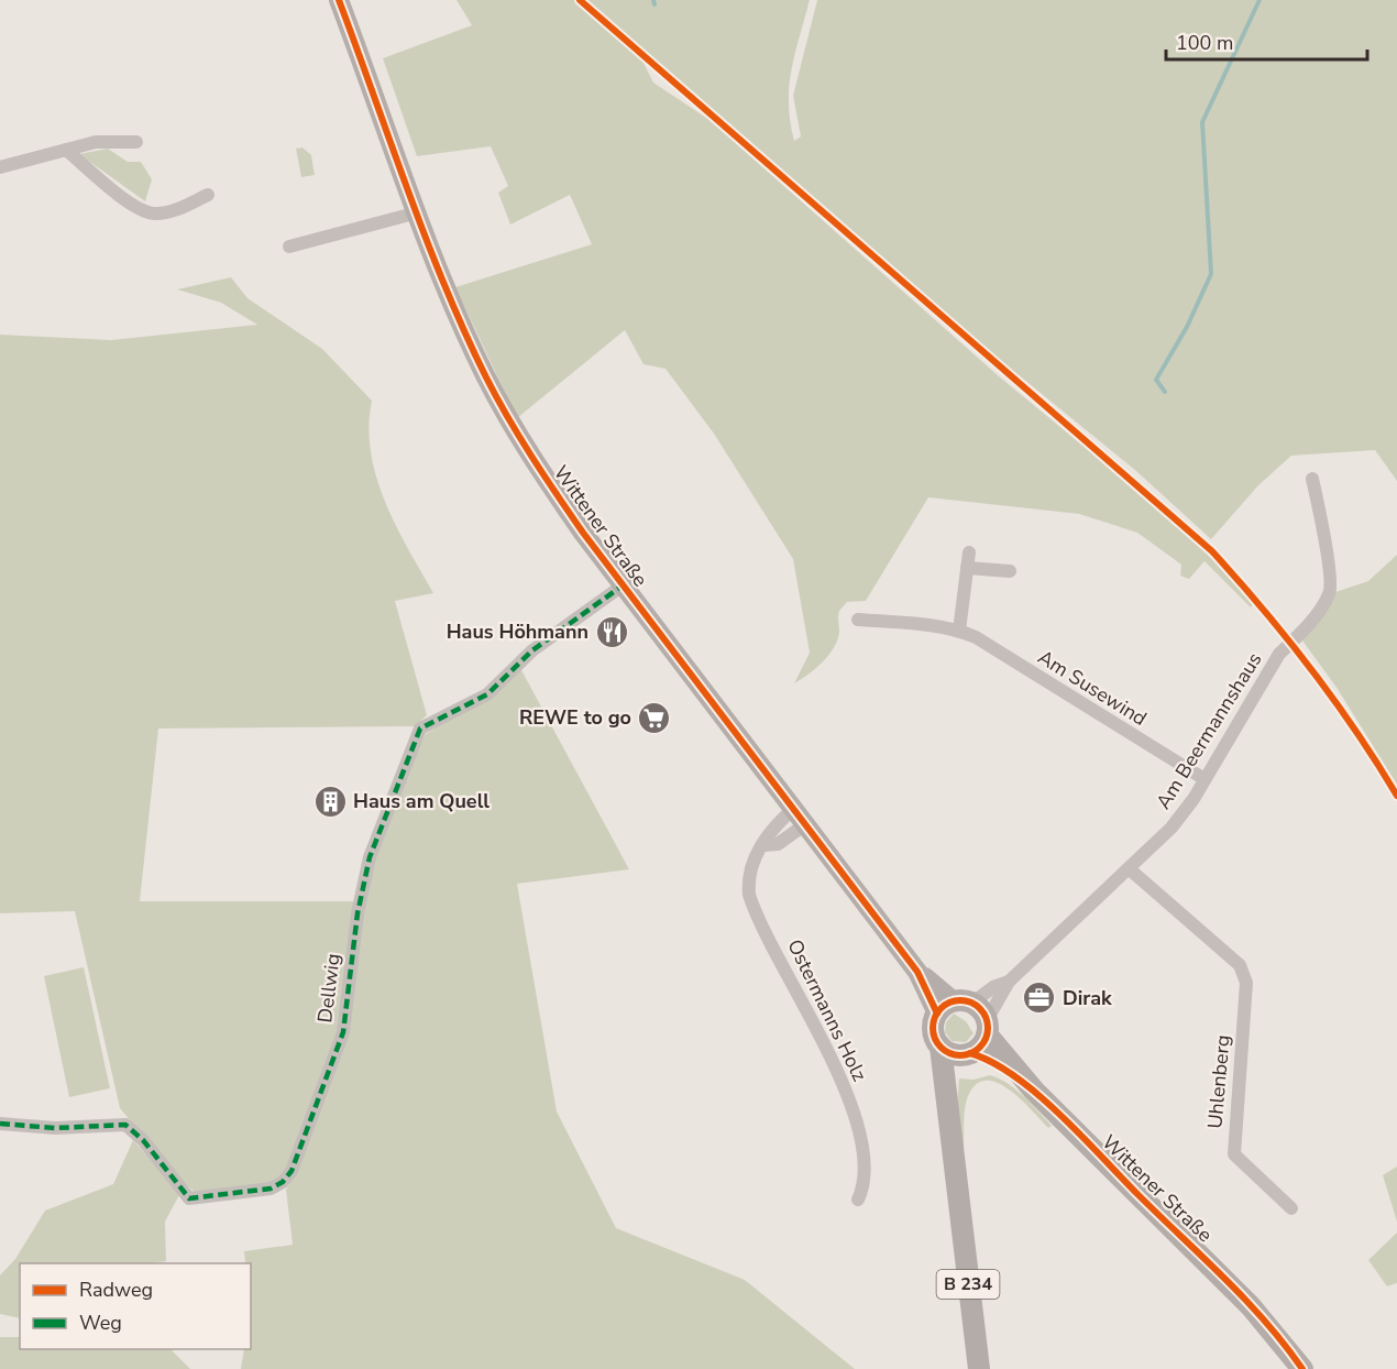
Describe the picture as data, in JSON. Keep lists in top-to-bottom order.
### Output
{
  "streets": {
    "main road": ["Wittener Straße", "B 234"],
    "street": [
      "Am Susewind",
      "Am Beermannshaus",
      "Dellwig",
      "Ostermanns Holz",
      "Uhlenberg"
    ]
  },
  "crossings": [
    ["Wittener Straße", "Am Beermannshaus"],
    ["Wittener Straße", "Dellwig"],
    ["Wittener Straße", "Ostermanns Holz"],
    ["Wittener Straße", "B 234"],
    ["Am Susewind", "Am Beermannshaus"],
    ["Am Beermannshaus", "Uhlenberg"],
    ["Am Beermannshaus", "B 234"]
  ],
  "places": {
    "restaurant": ["Haus Höhmann"],
    "supermarket": ["REWE to go"],
    "building": ["Haus am Quell"],
    "office": ["Dirak"]
  },
  "legend": ["Radweg", "Weg"],
  "scale_bar": "100 m"
}
